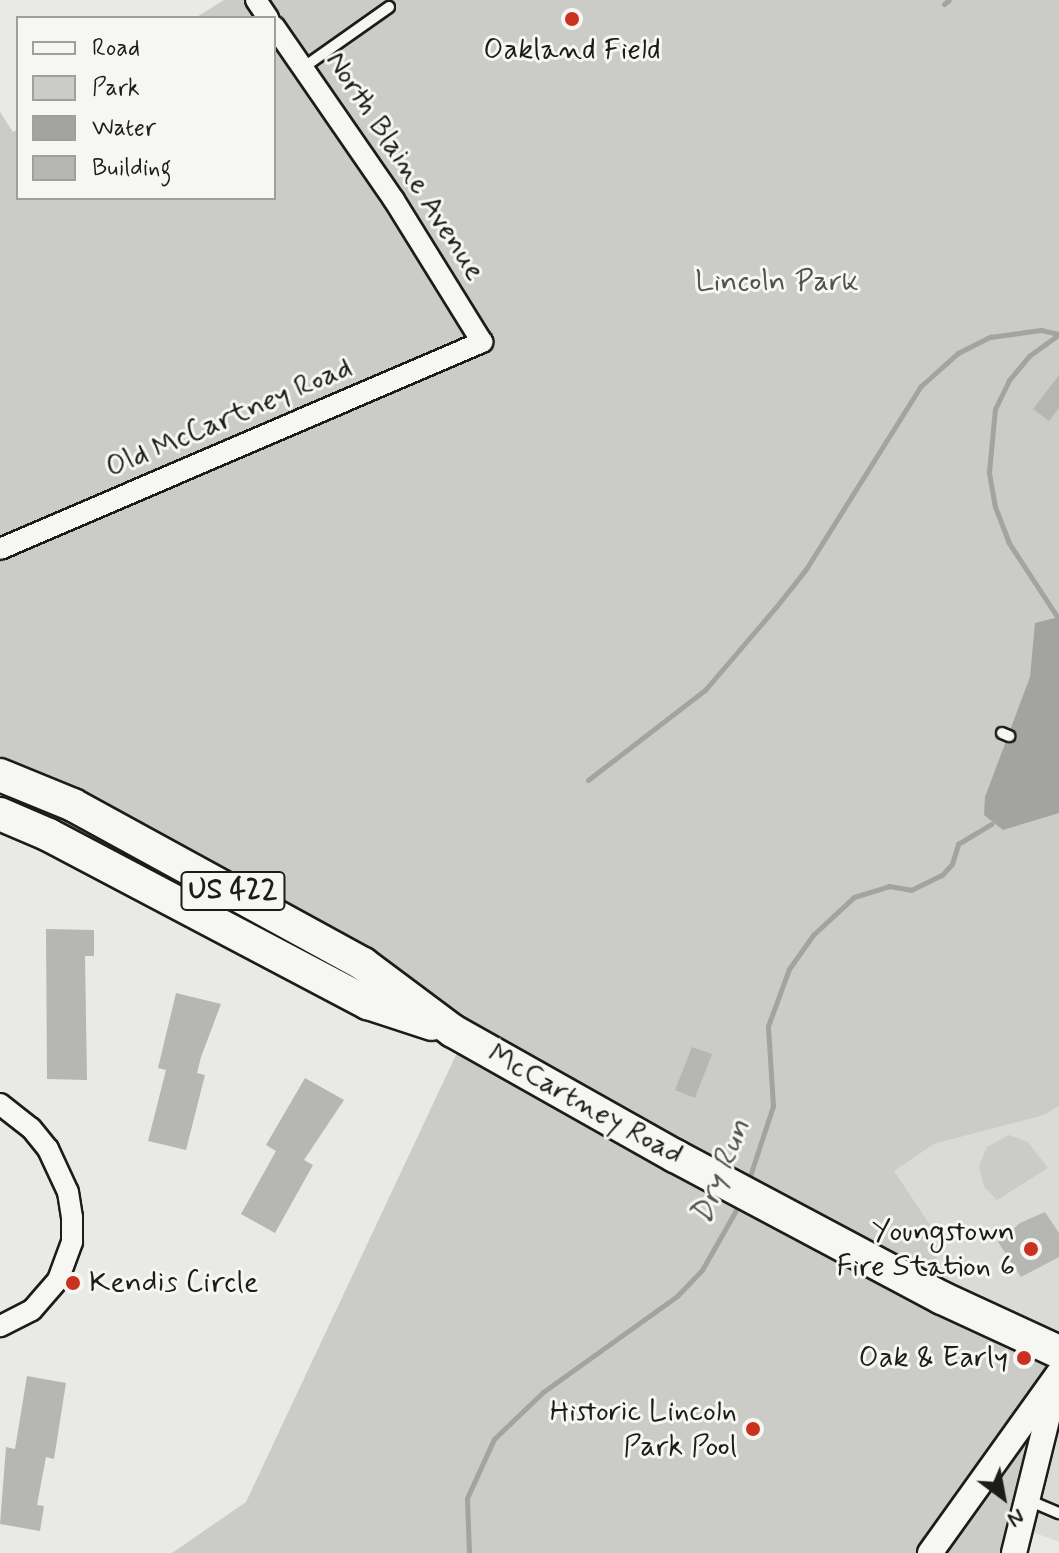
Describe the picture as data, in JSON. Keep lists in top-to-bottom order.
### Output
{
  "streets": {
    "highway": ["US 422", "McCartney Road"],
    "street": ["North Blaine Avenue", "Old McCartney Road"]
  },
  "crossings": [
    ["North Blaine Avenue", "Old McCartney Road"]
  ],
  "water": ["Dry Run"],
  "parks": ["Lincoln Park"],
  "places": [
    "Oakland Field",
    "Youngstown Fire Station 6",
    "Kendis Circle",
    "Oak & Early",
    "Historic Lincoln Park Pool"
  ],
  "legend": [
    "Road",
    "Park",
    "Water",
    "Building"
  ],
  "north": "bottom right"
}
